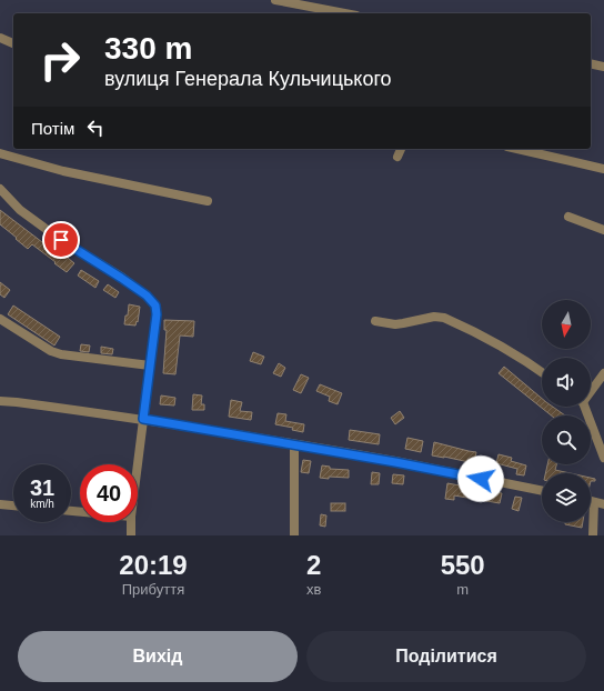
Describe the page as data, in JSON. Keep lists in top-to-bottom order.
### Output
{
  "north": "bottom",
  "page": {
    "turn": ["330 m", "вулиця Генерала Кульчицького"],
    "then": "Потім",
    "speed": "31 km/h",
    "limit": "40",
    "eta": [
      "20:19",
      "Прибуття",
      "2",
      "хв",
      "550",
      "m"
    ],
    "buttons": ["Вихід", "Поділитися"]
  }
}
